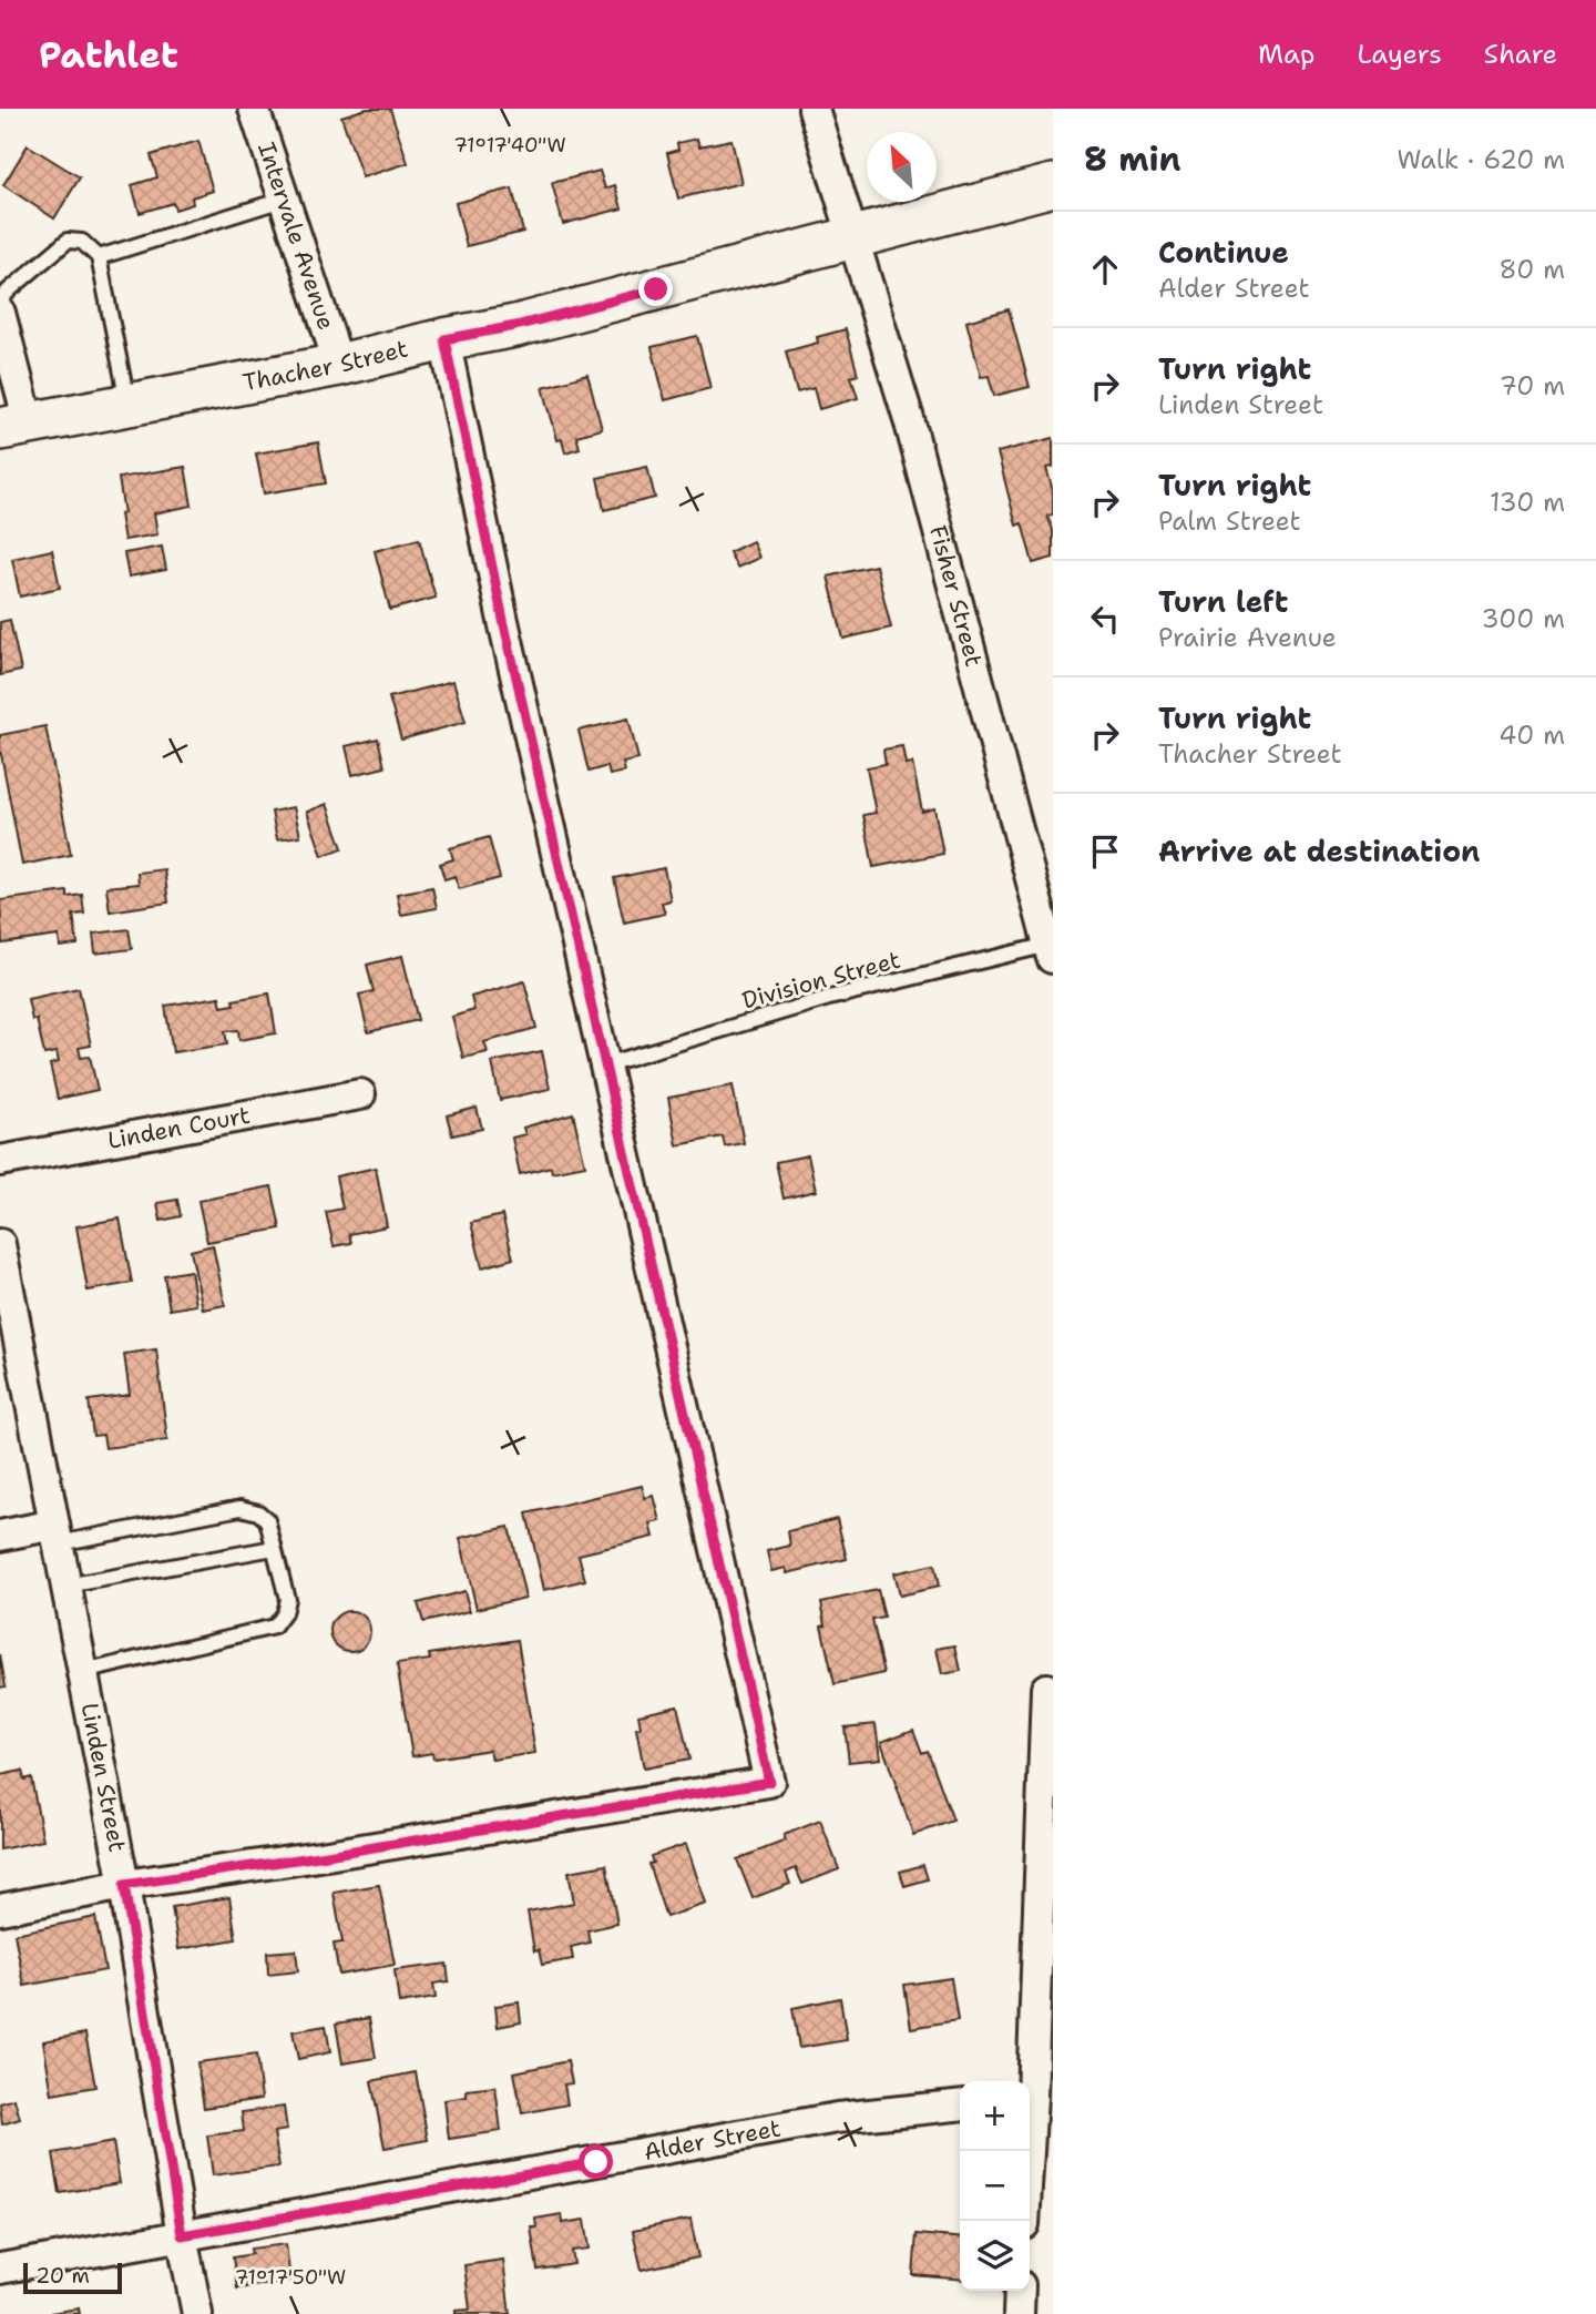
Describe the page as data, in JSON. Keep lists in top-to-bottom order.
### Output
{
  "streets": {
    "main road": ["Thacher Street"],
    "street": [
      "Intervale Avenue",
      "Fisher Street",
      "Linden Court",
      "Linden Street",
      "Alder Street"
    ],
    "lane": ["Division Street"]
  },
  "crossings": [
    ["Intervale Avenue", "Thacher Street"],
    ["Thacher Street", "Fisher Street"],
    ["Fisher Street", "Division Street"],
    ["Linden Street", "Alder Street"]
  ],
  "scale_bar": "20 m",
  "north": "top left",
  "page": {
    "header": "Pathlet",
    "nav": ["Map", "Layers", "Share"],
    "heading": ["8 min", "Walk · 620 m"],
    "list": [
      ["Continue", "Alder Street", "80 m"],
      ["Turn right", "Linden Street", "70 m"],
      ["Turn right", "Palm Street", "130 m"],
      ["Turn left", "Prairie Avenue", "300 m"],
      ["Turn right", "Thacher Street", "40 m"],
      "Arrive at destination"
    ],
    "map_buttons": ["+", "−"],
    "scale": "20 m"
  },
  "coordinates": ["71°17'40\"W", "71°17'50\"W"]
}
